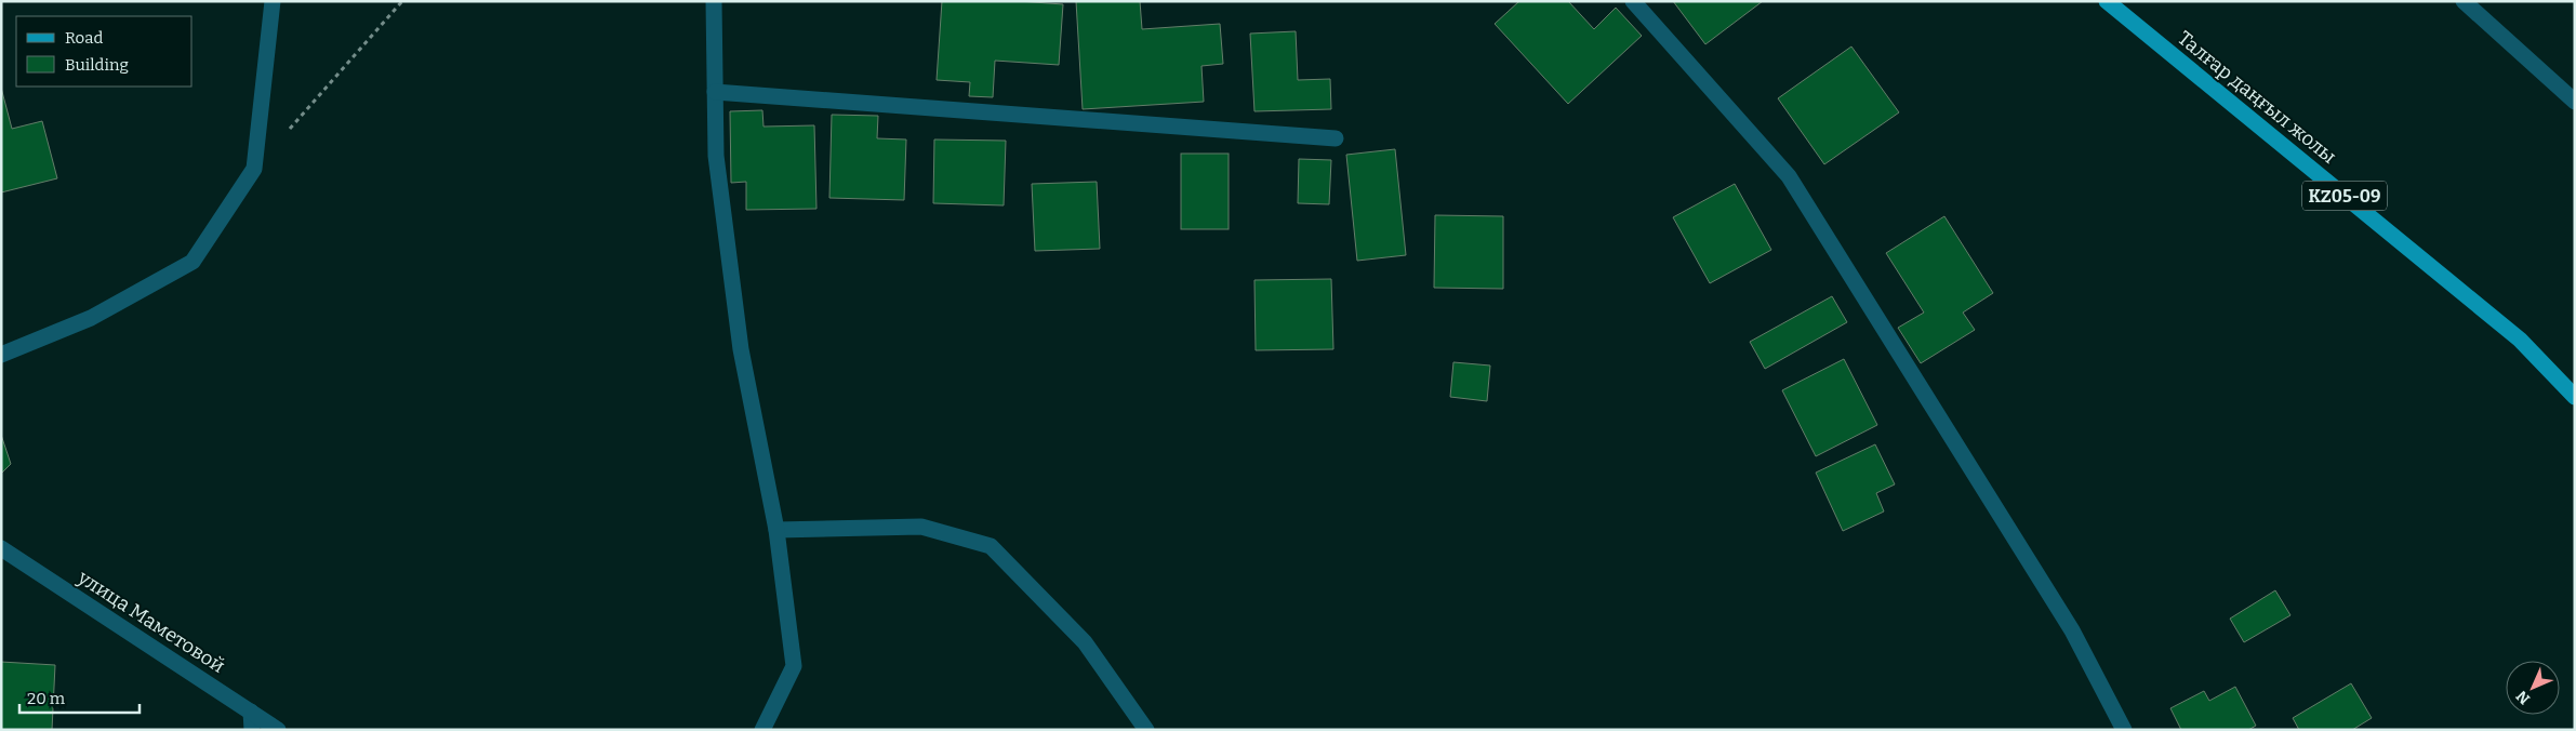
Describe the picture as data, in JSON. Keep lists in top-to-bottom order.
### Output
{
  "streets": {
    "main road": ["Талғар даңғыл жолы", "KZ05-09"],
    "street": ["улица Маметовой"]
  },
  "legend": ["Road", "Building"],
  "scale_bar": "20 m",
  "north": "bottom left"
}
